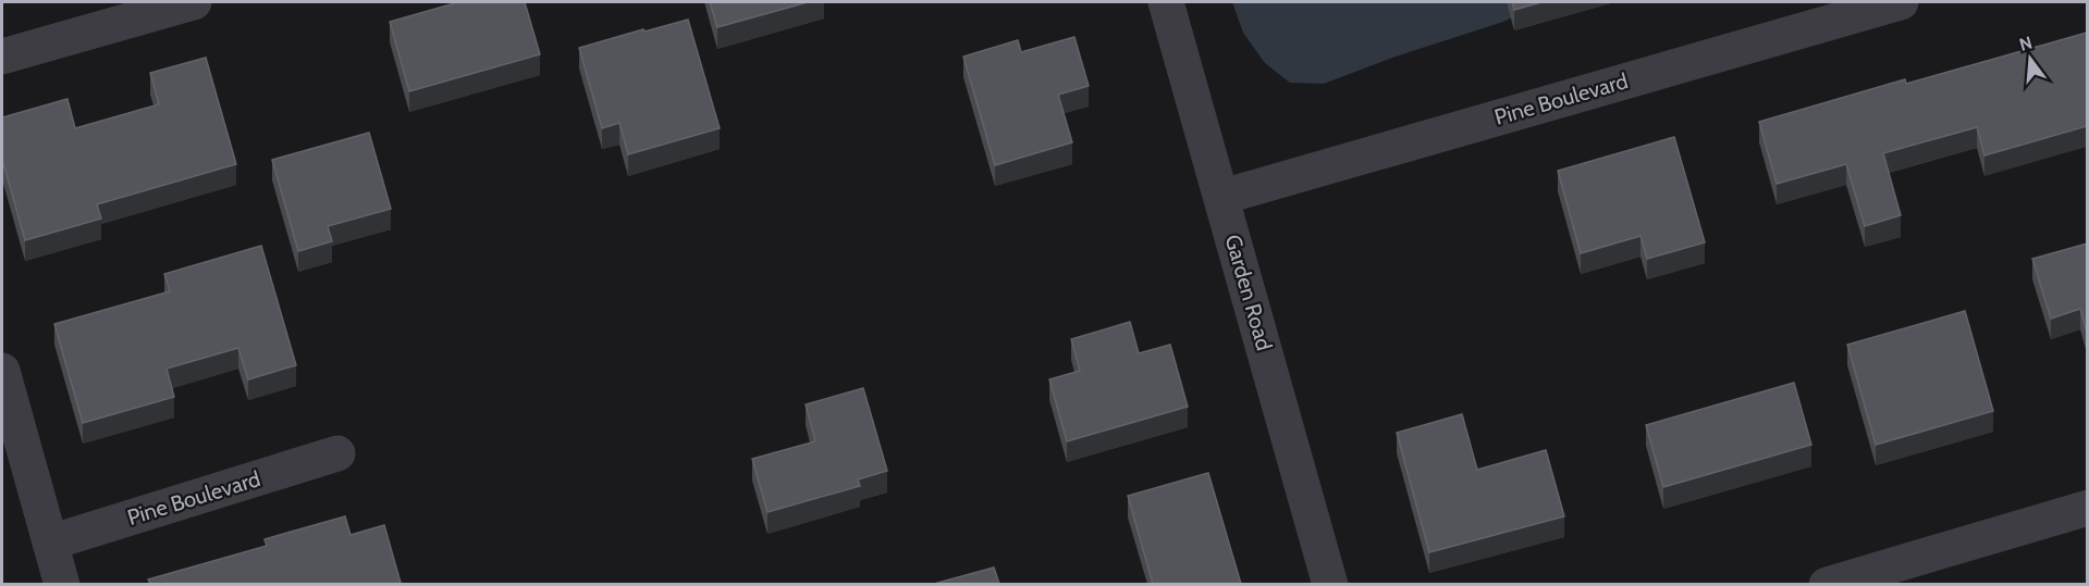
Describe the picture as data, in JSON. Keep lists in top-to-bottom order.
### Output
{
  "streets": {
    "street": ["Pine Boulevard", "Garden Road"]
  },
  "crossings": [
    ["Pine Boulevard", "Garden Road"]
  ],
  "north": "top"
}
